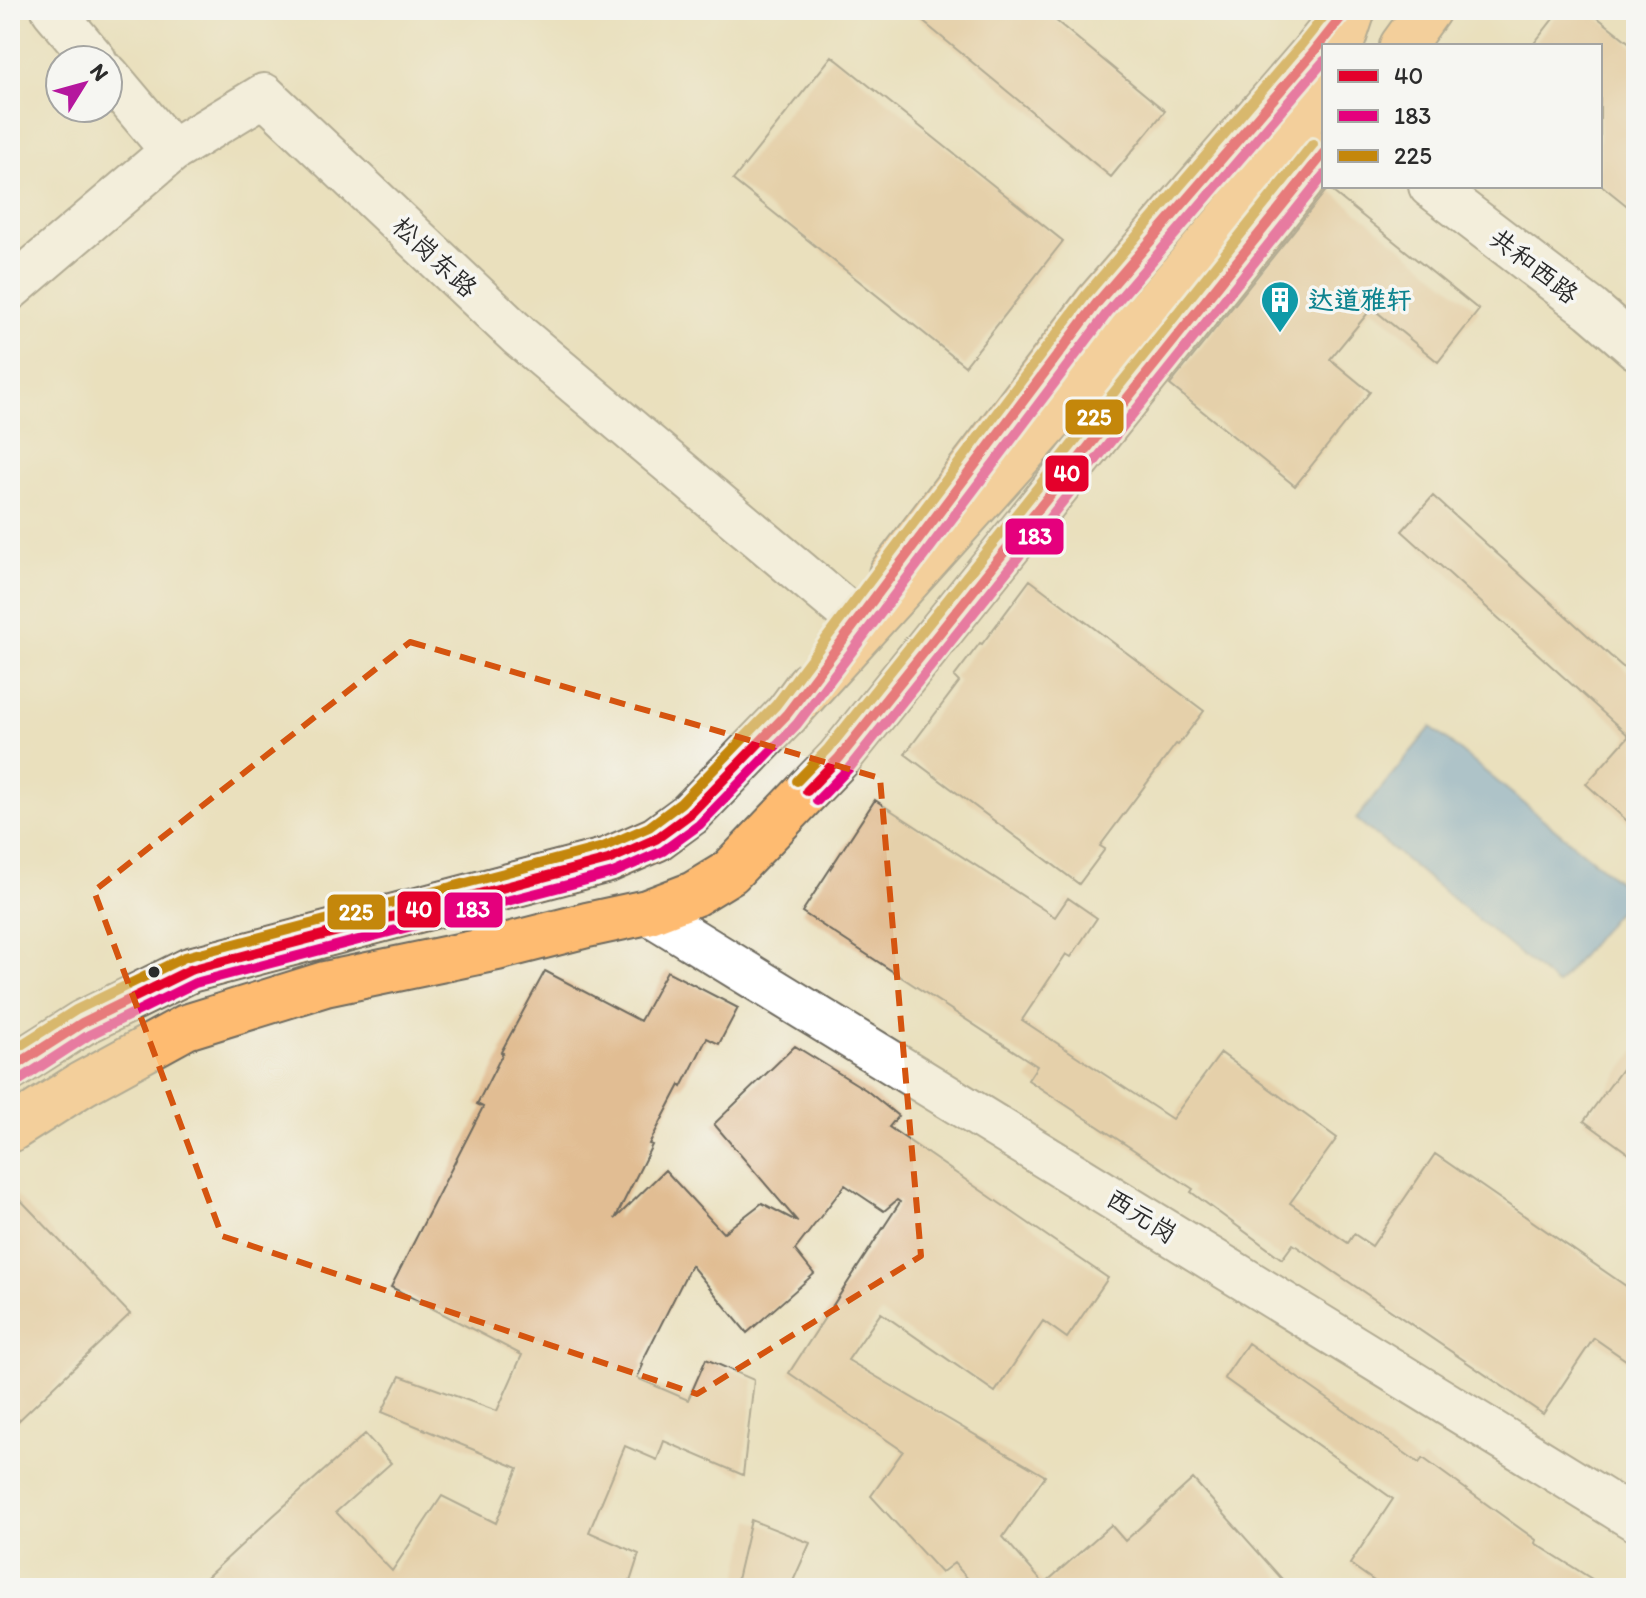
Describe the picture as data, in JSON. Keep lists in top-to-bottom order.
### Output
{
  "streets": {
    "street": ["松岗东路", "共和西路", "西元岗"]
  },
  "places": {
    "building": ["达道雅轩"]
  },
  "lines": ["transit line 40", "transit line 225", "transit line 183"],
  "legend": ["40", "183", "225"],
  "north": "top right"
}
